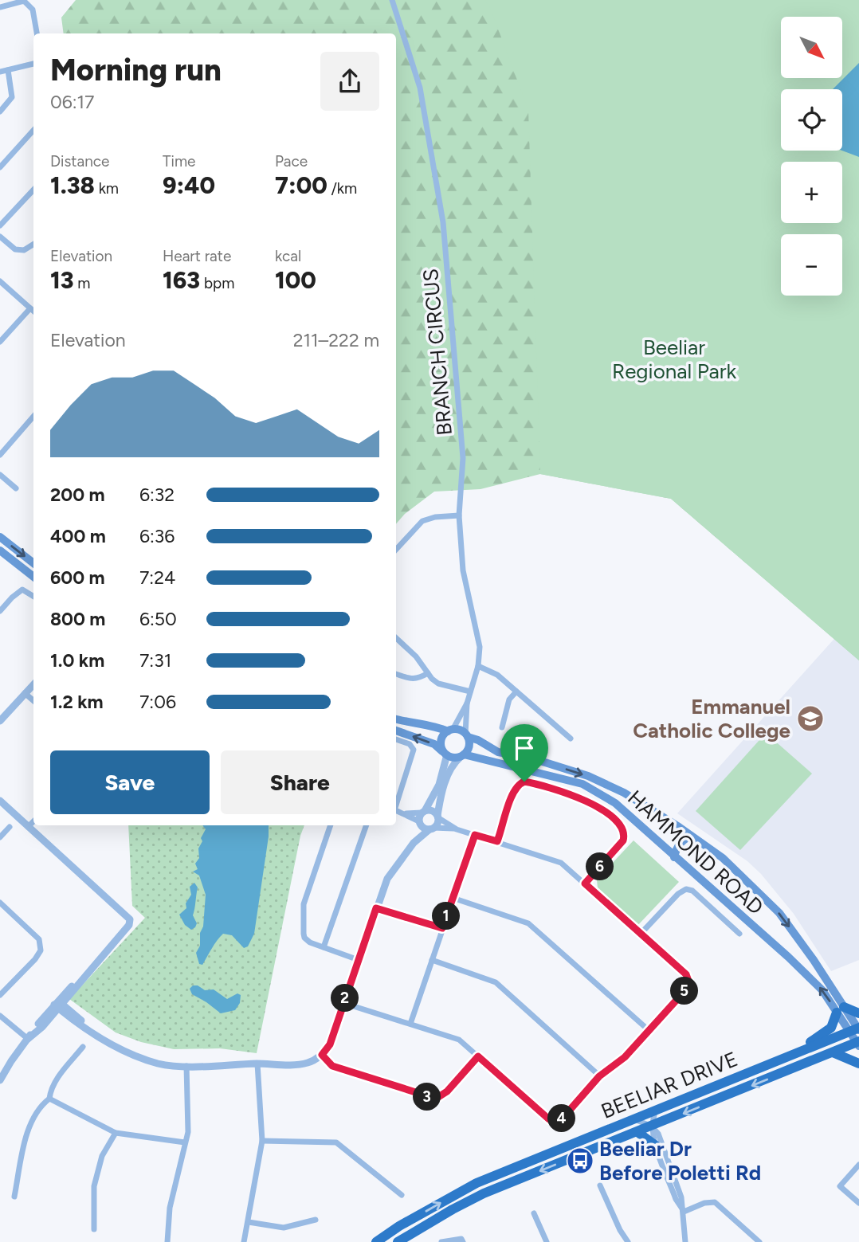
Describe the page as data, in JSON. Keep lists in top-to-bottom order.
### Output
{
  "streets": {
    "highway": ["BEELIAR DRIVE"],
    "main road": ["HAMMOND ROAD"],
    "street": ["BRANCH CIRCUS"]
  },
  "crossings": [
    ["BRANCH CIRCUS", "HAMMOND ROAD"],
    ["HAMMOND ROAD", "BEELIAR DRIVE"]
  ],
  "parks": ["Beeliar Regional Park"],
  "places": {
    "school or university": ["Emmanuel Catholic College"],
    "bus stop": ["Beeliar Dr Before Poletti Rd"]
  },
  "north": "bottom right",
  "page": {
    "map_buttons": ["+", "−"],
    "heading": ["Morning run", "06:17"],
    "stats": [
      ["Distance", "1.38 km"],
      ["Time", "9:40"],
      ["Pace", "7:00 /km"],
      ["Elevation", "13 m"],
      ["Heart rate", "163 bpm"],
      ["kcal", "100"]
    ],
    "chart": ["Elevation", "211–222 m"],
    "list": [
      {
        "name": "200 m",
        "note": "6:32"
      },
      {
        "name": "400 m",
        "note": "6:36"
      },
      {
        "name": "600 m",
        "note": "7:24"
      },
      {
        "name": "800 m",
        "note": "6:50"
      },
      {
        "name": "1.0 km",
        "note": "7:31"
      },
      {
        "name": "1.2 km",
        "note": "7:06"
      }
    ],
    "buttons": ["Save", "Share"],
    "pins": [
      "6",
      "1",
      "5",
      "2",
      "3",
      "4"
    ]
  }
}
